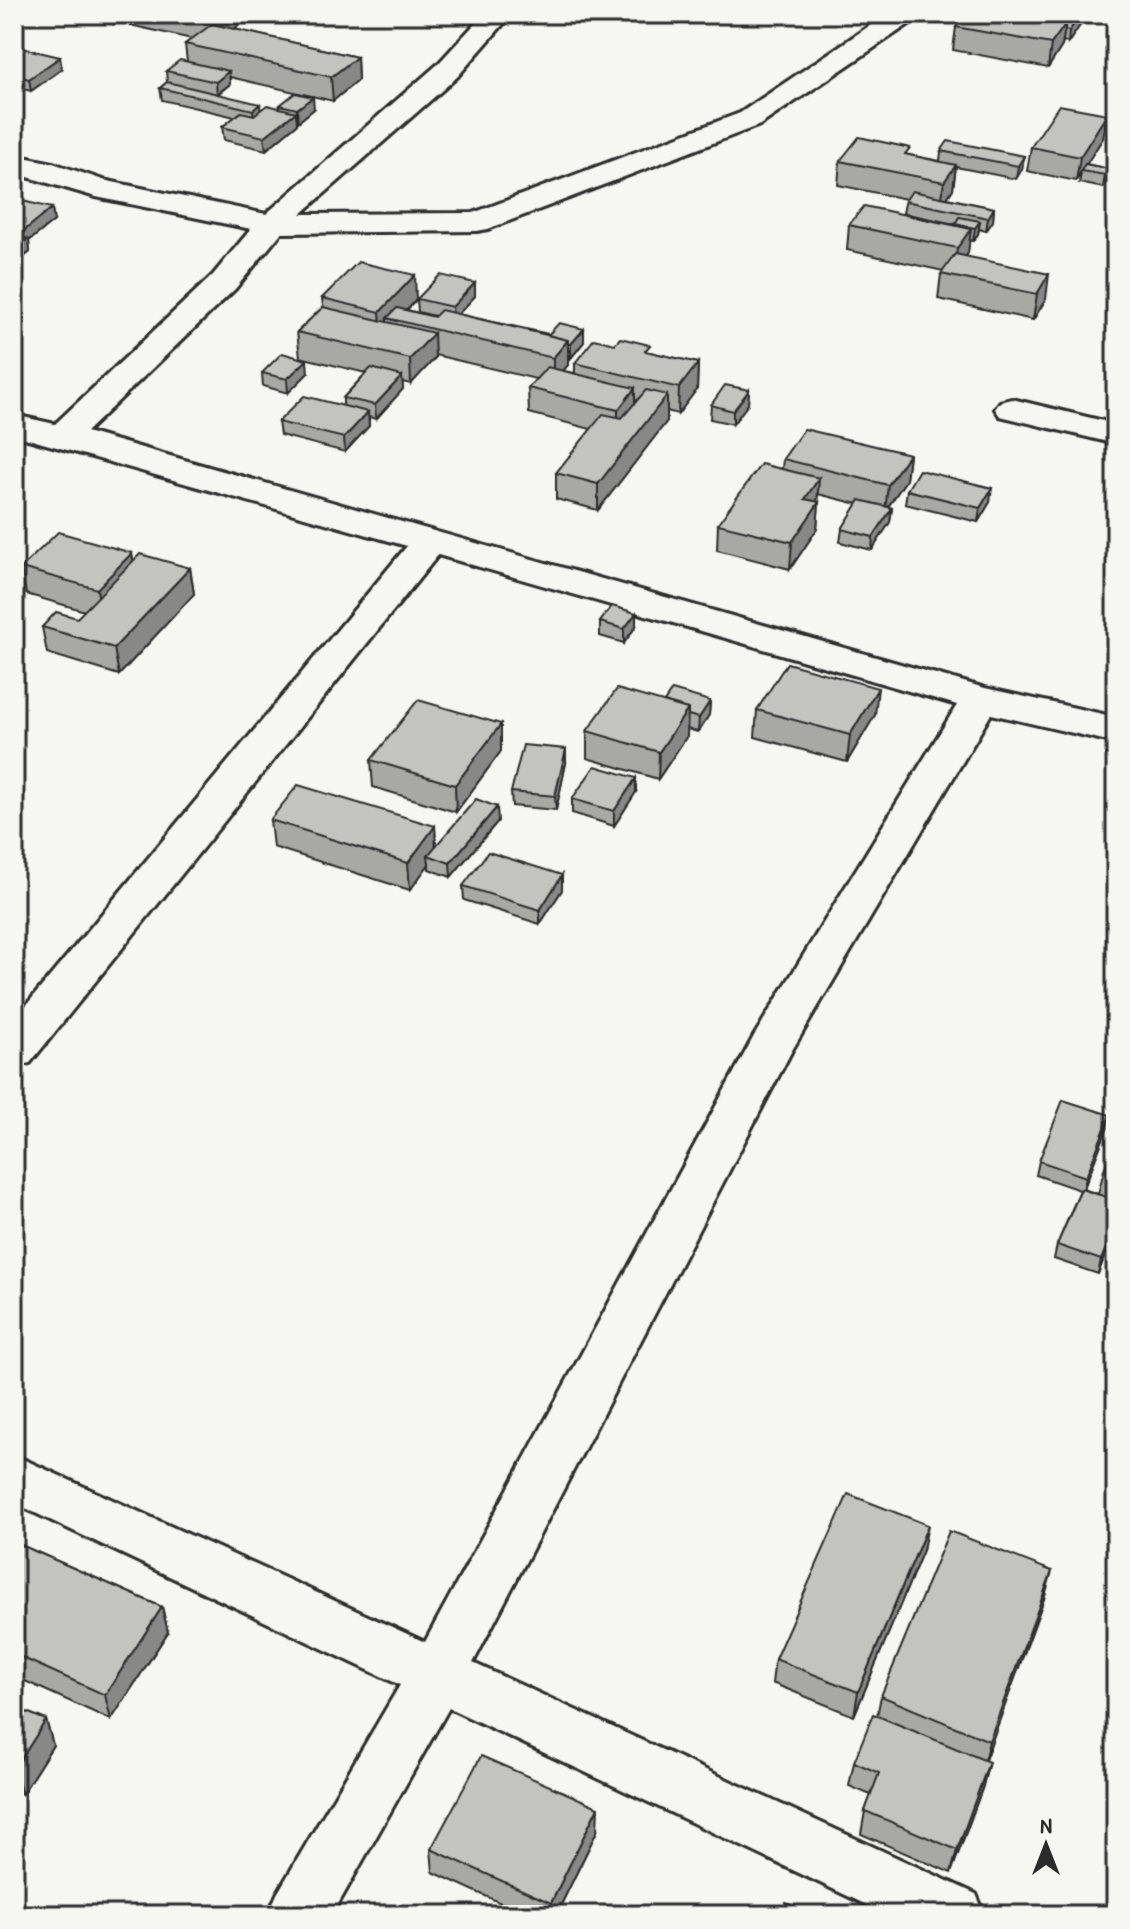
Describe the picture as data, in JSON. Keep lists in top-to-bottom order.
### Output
{
  "north": "top"
}
